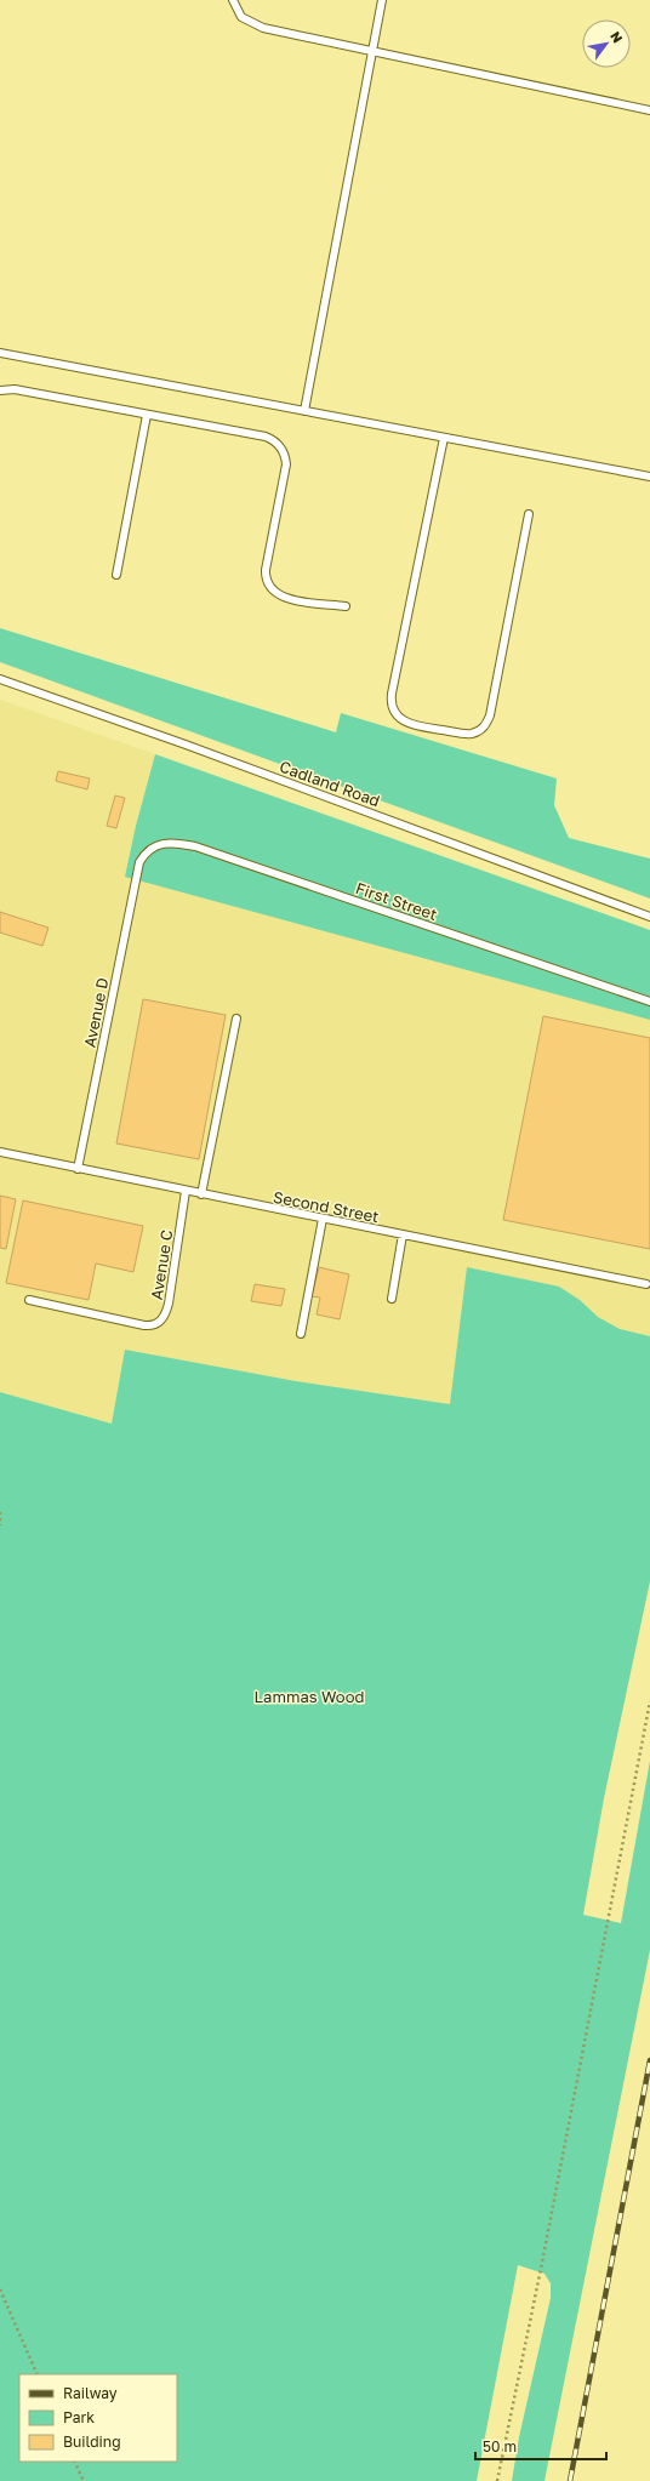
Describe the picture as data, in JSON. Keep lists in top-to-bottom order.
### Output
{
  "streets": {
    "lane": [
      "Cadland Road",
      "First Street",
      "Avenue D",
      "Second Street",
      "Avenue C"
    ]
  },
  "crossings": [
    ["First Street", "Avenue D"],
    ["Avenue D", "Second Street"],
    ["Second Street", "Avenue C"]
  ],
  "parks": ["Lammas Wood"],
  "legend": ["Railway", "Park", "Building"],
  "scale_bar": "50 m",
  "north": "top right"
}
